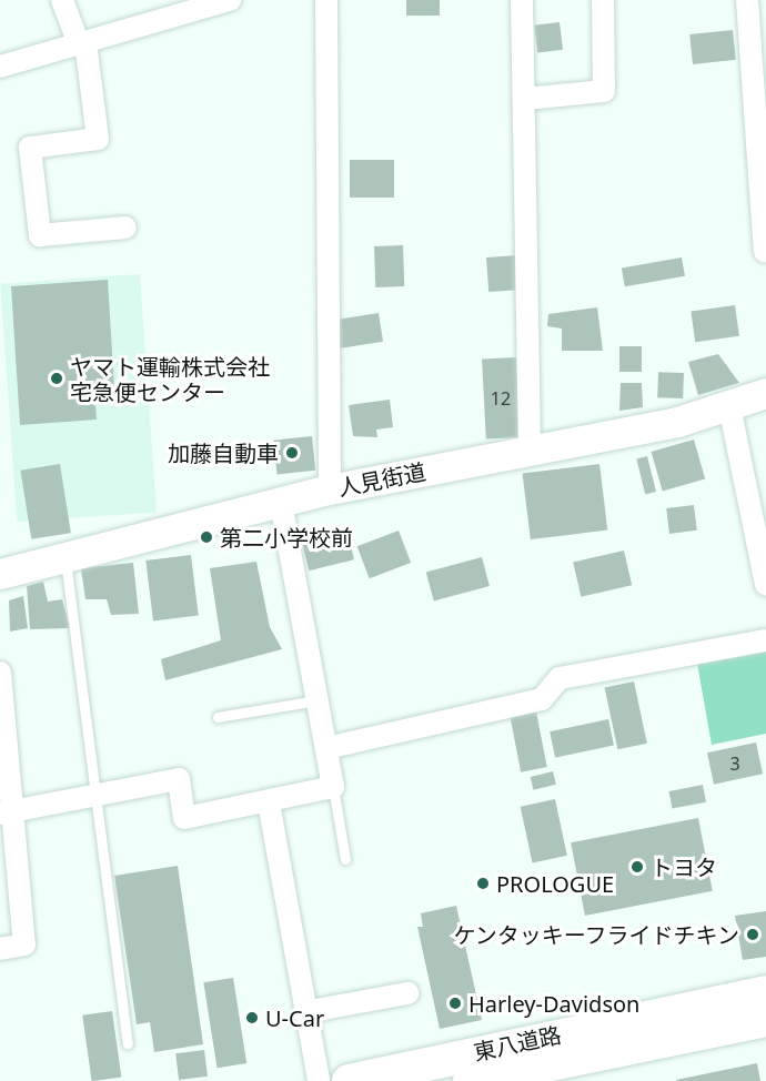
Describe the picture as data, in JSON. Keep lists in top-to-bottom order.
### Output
{
  "streets": {
    "main road": ["人見街道", "東八道路"]
  },
  "places": [
    "ヤマト運輸株式会社 宅急便センター",
    "加藤自動車",
    "第二小学校前",
    "トヨタ",
    "PROLOGUE",
    "ケンタッキーフライドチキン",
    "Harley-Davidson",
    "U-Car"
  ],
  "house_numbers": ["12", "3"]
}
